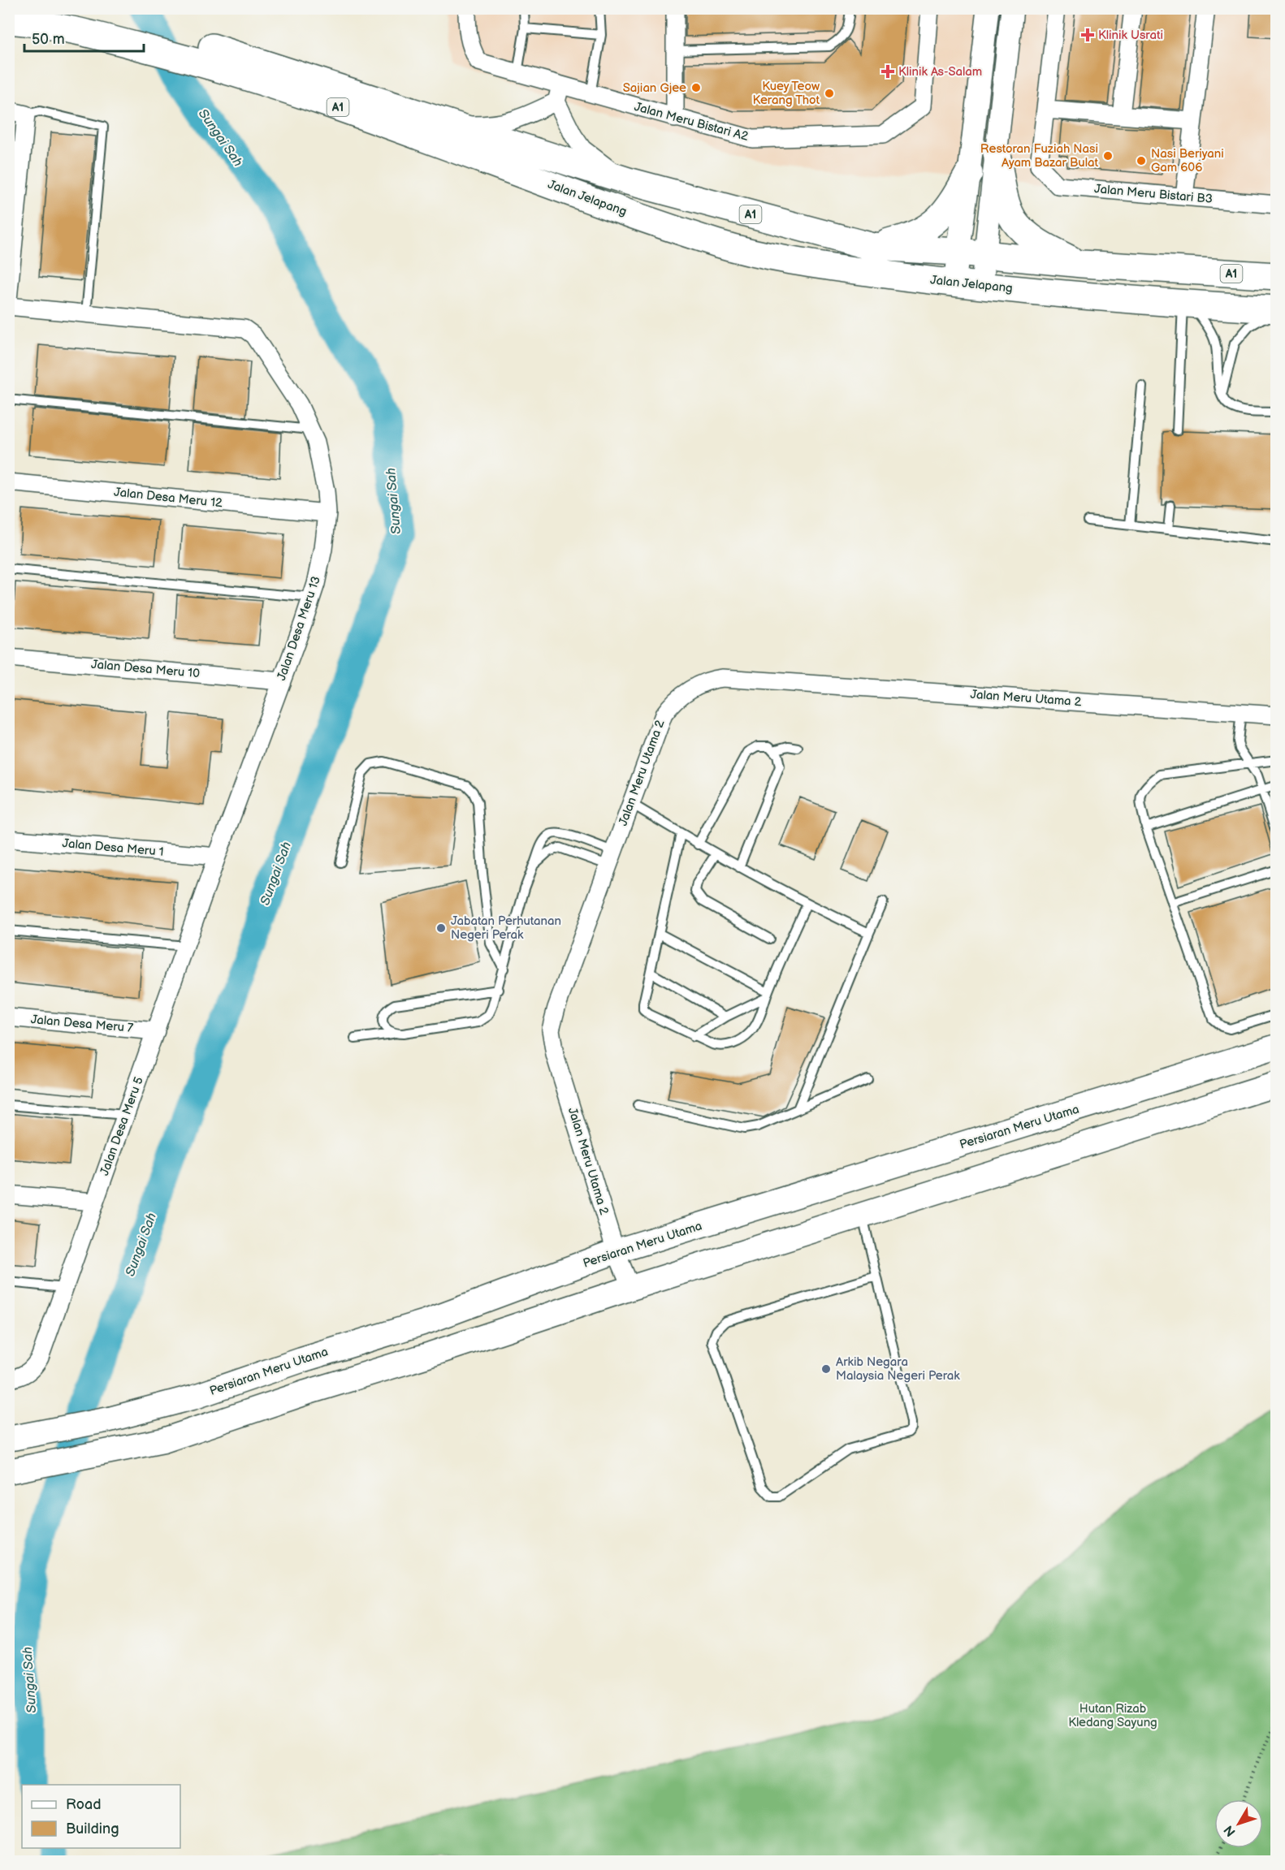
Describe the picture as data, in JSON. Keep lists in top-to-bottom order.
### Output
{
  "streets": {
    "main road": ["A1", "Jalan Jelapang", "Persiaran Meru Utama"],
    "street": [
      "Jalan Meru Bistari A2",
      "Jalan Meru Bistari B3",
      "Jalan Desa Meru 12",
      "Jalan Desa Meru 13",
      "Jalan Desa Meru 10",
      "Jalan Meru Utama 2",
      "Jalan Desa Meru 1",
      "Jalan Desa Meru 7",
      "Jalan Desa Meru 5"
    ]
  },
  "crossings": [
    ["Jalan Desa Meru 12", "Jalan Desa Meru 13"],
    ["Jalan Desa Meru 13", "Jalan Desa Meru 10"],
    ["Jalan Desa Meru 13", "Jalan Desa Meru 1"],
    ["Jalan Desa Meru 13", "Jalan Desa Meru 5"],
    ["Jalan Meru Utama 2", "Persiaran Meru Utama"],
    ["Jalan Desa Meru 1", "Jalan Desa Meru 5"],
    ["Jalan Desa Meru 7", "Jalan Desa Meru 5"]
  ],
  "water": ["Sungai Sah"],
  "parks": ["Hutan Rizab Kledang Sayung"],
  "places": {
    "health": ["Klinik Usrati", "Klinik As-Salam"],
    "other": [
      "Sajian Gjee",
      "Kuey Teow Kerang Thot",
      "Restoran Fuziah Nasi Ayam Bazar Bulat",
      "Nasi Beriyani Gam 606",
      "Jabatan Perhutanan Negeri Perak",
      "Arkib Negara Malaysia Negeri Perak"
    ]
  },
  "legend": ["Road", "Building"],
  "scale_bar": "50 m",
  "north": "bottom left"
}
